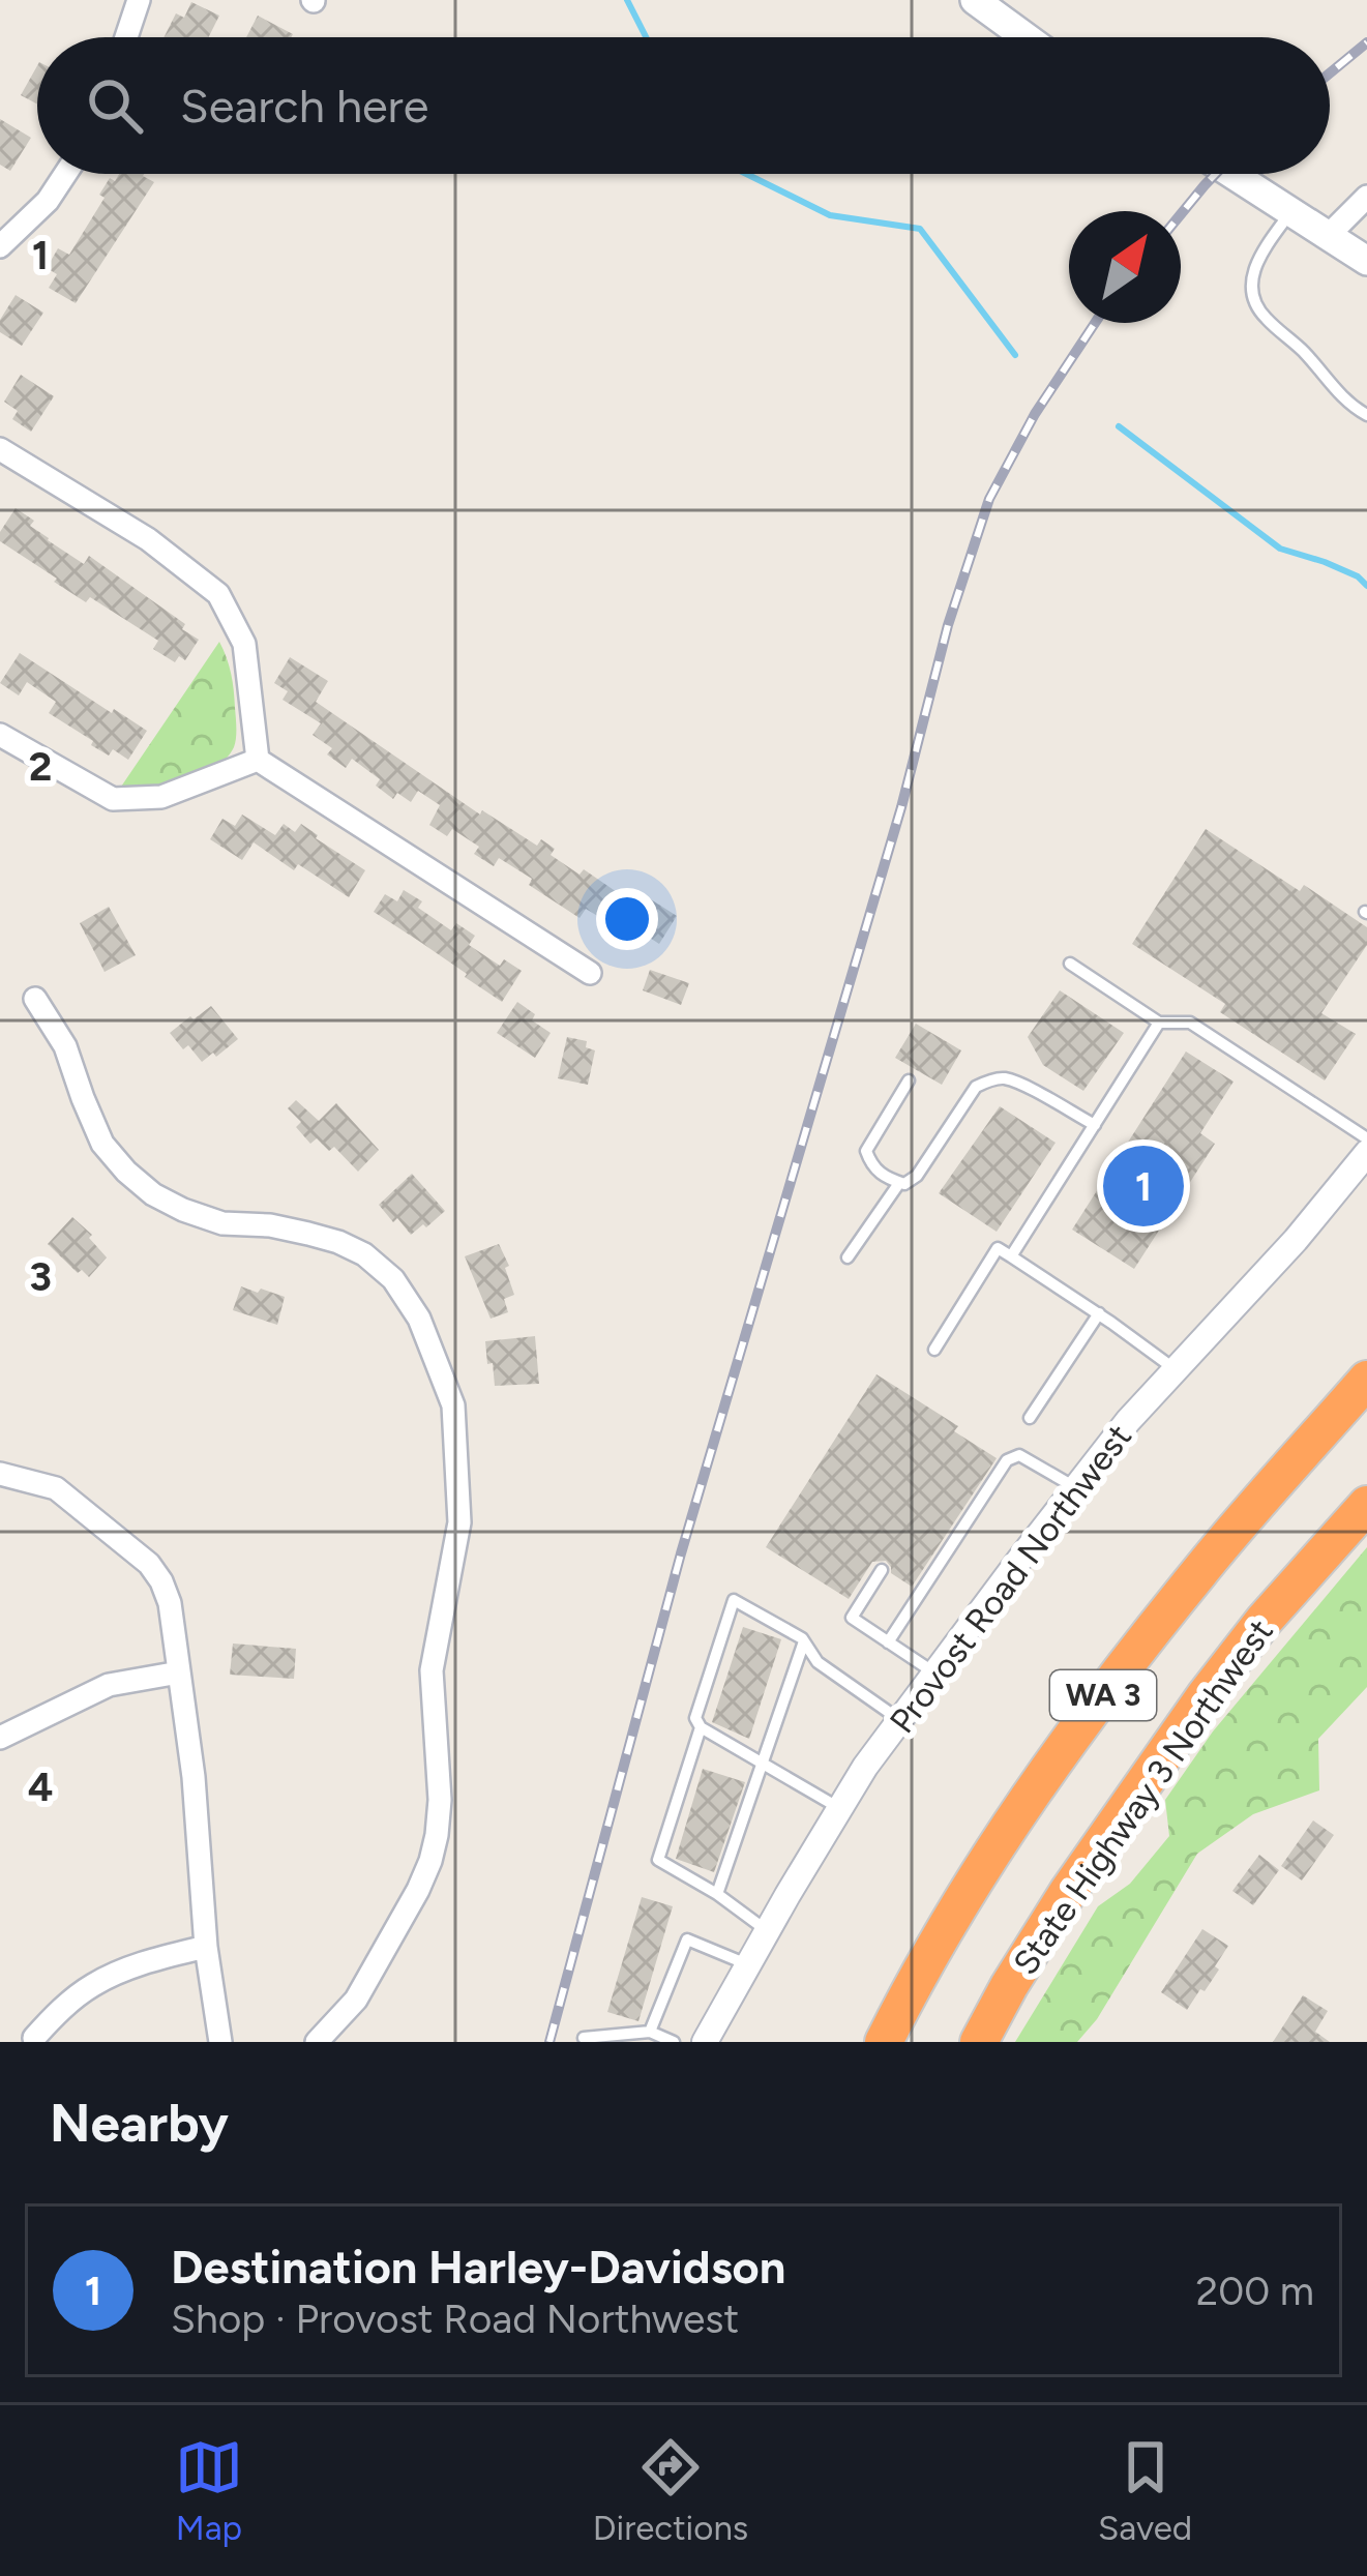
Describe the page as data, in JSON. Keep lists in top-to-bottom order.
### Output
{
  "streets": {
    "highway": ["WA 3", "State Highway 3 Northwest"],
    "street": ["Provost Road Northwest"]
  },
  "north": "top right",
  "page": {
    "search": "Search here",
    "pins": "1",
    "heading": "Nearby",
    "list": [
      {
        "mark": "1",
        "name": "Destination Harley-Davidson",
        "note": "Shop · Provost Road Northwest",
        "value": "200 m"
      }
    ],
    "nav": ["Map", "Directions", "Saved"]
  },
  "grid": {
    "rows": [
      "1",
      "2",
      "3",
      "4"
    ]
  }
}
